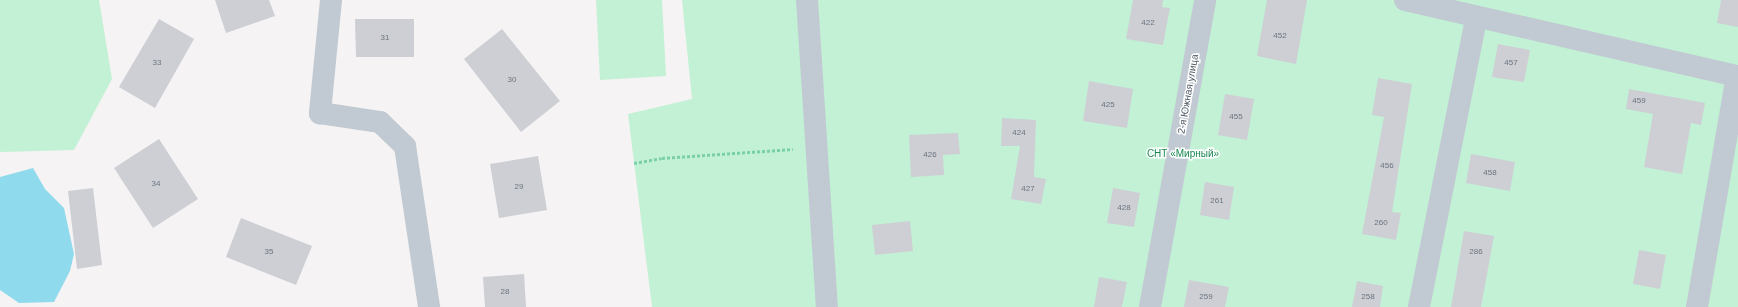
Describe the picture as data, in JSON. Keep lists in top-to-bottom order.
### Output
{
  "streets": {
    "lane": ["2-я Южная улица"]
  },
  "parks": ["СНТ «Мирный»"],
  "house_numbers": [
    "422",
    "452",
    "31",
    "33",
    "457",
    "30",
    "459",
    "425",
    "455",
    "424",
    "426",
    "456",
    "458",
    "34",
    "29",
    "427",
    "261",
    "428",
    "260",
    "35",
    "286",
    "28",
    "259",
    "258"
  ]
}
